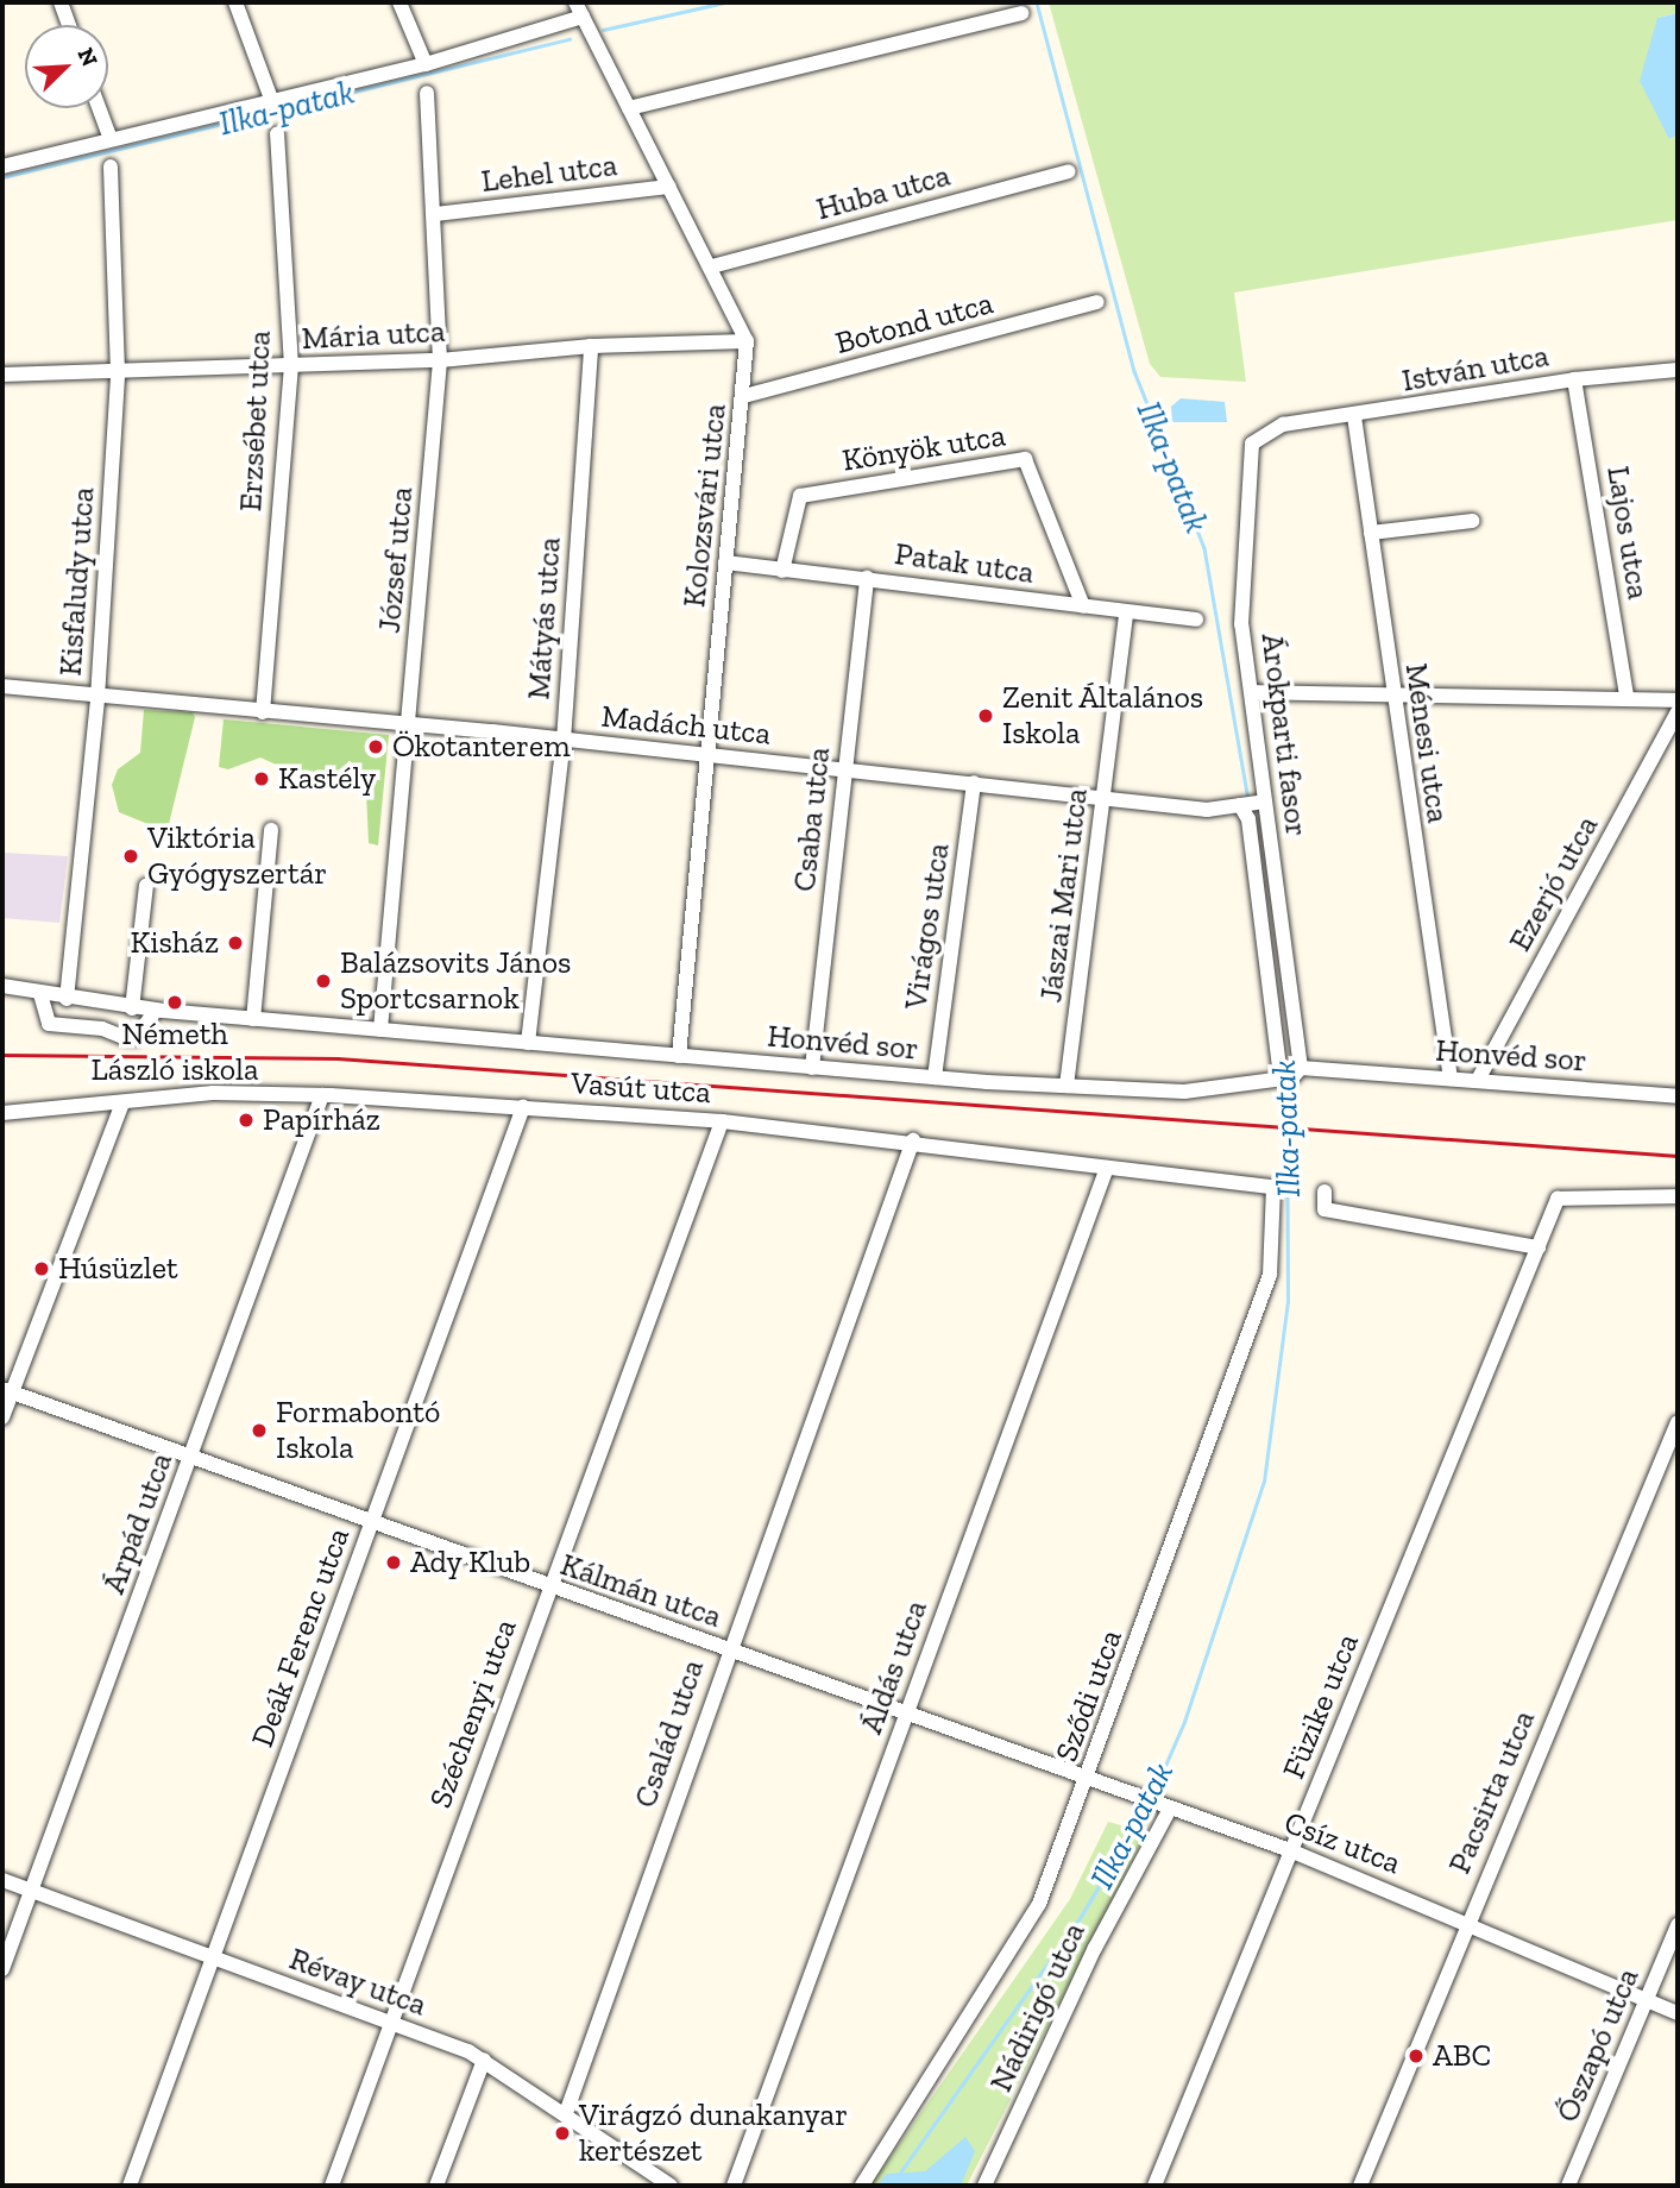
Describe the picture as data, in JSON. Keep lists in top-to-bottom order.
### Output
{
  "streets": {
    "street": [
      "Lehel utca",
      "Huba utca",
      "Botond utca",
      "Mária utca",
      "István utca",
      "Erzsébet utca",
      "Könyök utca",
      "Kolozsvári utca",
      "Lajos utca",
      "József utca",
      "Patak utca",
      "Kisfaludy utca",
      "Mátyás utca",
      "Madách utca",
      "Árokparti fasor",
      "Ménesi utca",
      "Csaba utca",
      "Ezerjó utca",
      "Jászai Mari utca",
      "Virágos utca",
      "Honvéd sor",
      "Vasút utca",
      "Árpád utca",
      "Kálmán utca",
      "Deák Ferenc utca",
      "Áldás utca",
      "Sződi utca",
      "Füzike utca",
      "Széchenyi utca",
      "Család utca",
      "Pacsirta utca",
      "Csíz utca",
      "Révay utca",
      "Nádirigó utca",
      "Őszapó utca"
    ]
  },
  "crossings": [
    ["Lehel utca", "Kolozsvári utca"],
    ["Lehel utca", "József utca"],
    ["Huba utca", "Kolozsvári utca"],
    ["Botond utca", "Kolozsvári utca"],
    ["Mária utca", "Erzsébet utca"],
    ["Mária utca", "Kolozsvári utca"],
    ["Mária utca", "József utca"],
    ["Mária utca", "Kisfaludy utca"],
    ["Mária utca", "Mátyás utca"],
    ["István utca", "Lajos utca"],
    ["István utca", "Árokparti fasor"],
    ["István utca", "Ménesi utca"],
    ["Erzsébet utca", "Madách utca"],
    ["Könyök utca", "Patak utca"],
    ["Kolozsvári utca", "Patak utca"],
    ["Kolozsvári utca", "Madách utca"],
    ["Kolozsvári utca", "Honvéd sor"],
    ["József utca", "Madách utca"],
    ["József utca", "Honvéd sor"],
    ["Patak utca", "Csaba utca"],
    ["Patak utca", "Jászai Mari utca"],
    ["Kisfaludy utca", "Madách utca"],
    ["Kisfaludy utca", "Honvéd sor"],
    ["Mátyás utca", "Madách utca"],
    ["Mátyás utca", "Honvéd sor"],
    ["Madách utca", "Árokparti fasor"],
    ["Madách utca", "Csaba utca"],
    ["Madách utca", "Jászai Mari utca"],
    ["Madách utca", "Virágos utca"],
    ["Árokparti fasor", "Honvéd sor"],
    ["Ménesi utca", "Honvéd sor"],
    ["Csaba utca", "Honvéd sor"],
    ["Ezerjó utca", "Honvéd sor"],
    ["Jászai Mari utca", "Honvéd sor"],
    ["Virágos utca", "Honvéd sor"],
    ["Vasút utca", "Árpád utca"],
    ["Vasút utca", "Deák Ferenc utca"],
    ["Vasút utca", "Áldás utca"],
    ["Vasút utca", "Sződi utca"],
    ["Vasút utca", "Széchenyi utca"],
    ["Vasút utca", "Család utca"],
    ["Árpád utca", "Kálmán utca"],
    ["Árpád utca", "Révay utca"],
    ["Kálmán utca", "Deák Ferenc utca"],
    ["Kálmán utca", "Áldás utca"],
    ["Kálmán utca", "Sződi utca"],
    ["Kálmán utca", "Széchenyi utca"],
    ["Kálmán utca", "Család utca"],
    ["Kálmán utca", "Csíz utca"],
    ["Kálmán utca", "Nádirigó utca"],
    ["Deák Ferenc utca", "Révay utca"],
    ["Füzike utca", "Csíz utca"],
    ["Széchenyi utca", "Révay utca"],
    ["Család utca", "Révay utca"],
    ["Pacsirta utca", "Csíz utca"],
    ["Csíz utca", "Nádirigó utca"],
    ["Csíz utca", "Őszapó utca"]
  ],
  "water": ["Ilka-patak"],
  "places": [
    "Zenit Általános Iskola",
    "Ökotanterem",
    "Kastély",
    "Viktória Gyógyszertár",
    "Kisház",
    "Balázsovits János Sportcsarnok",
    "Németh László iskola",
    "Papírház",
    "Húsüzlet",
    "Formabontó Iskola",
    "Ady Klub",
    "ABC",
    "Virágzó dunakanyar kertészet"
  ],
  "north": "top right"
}
